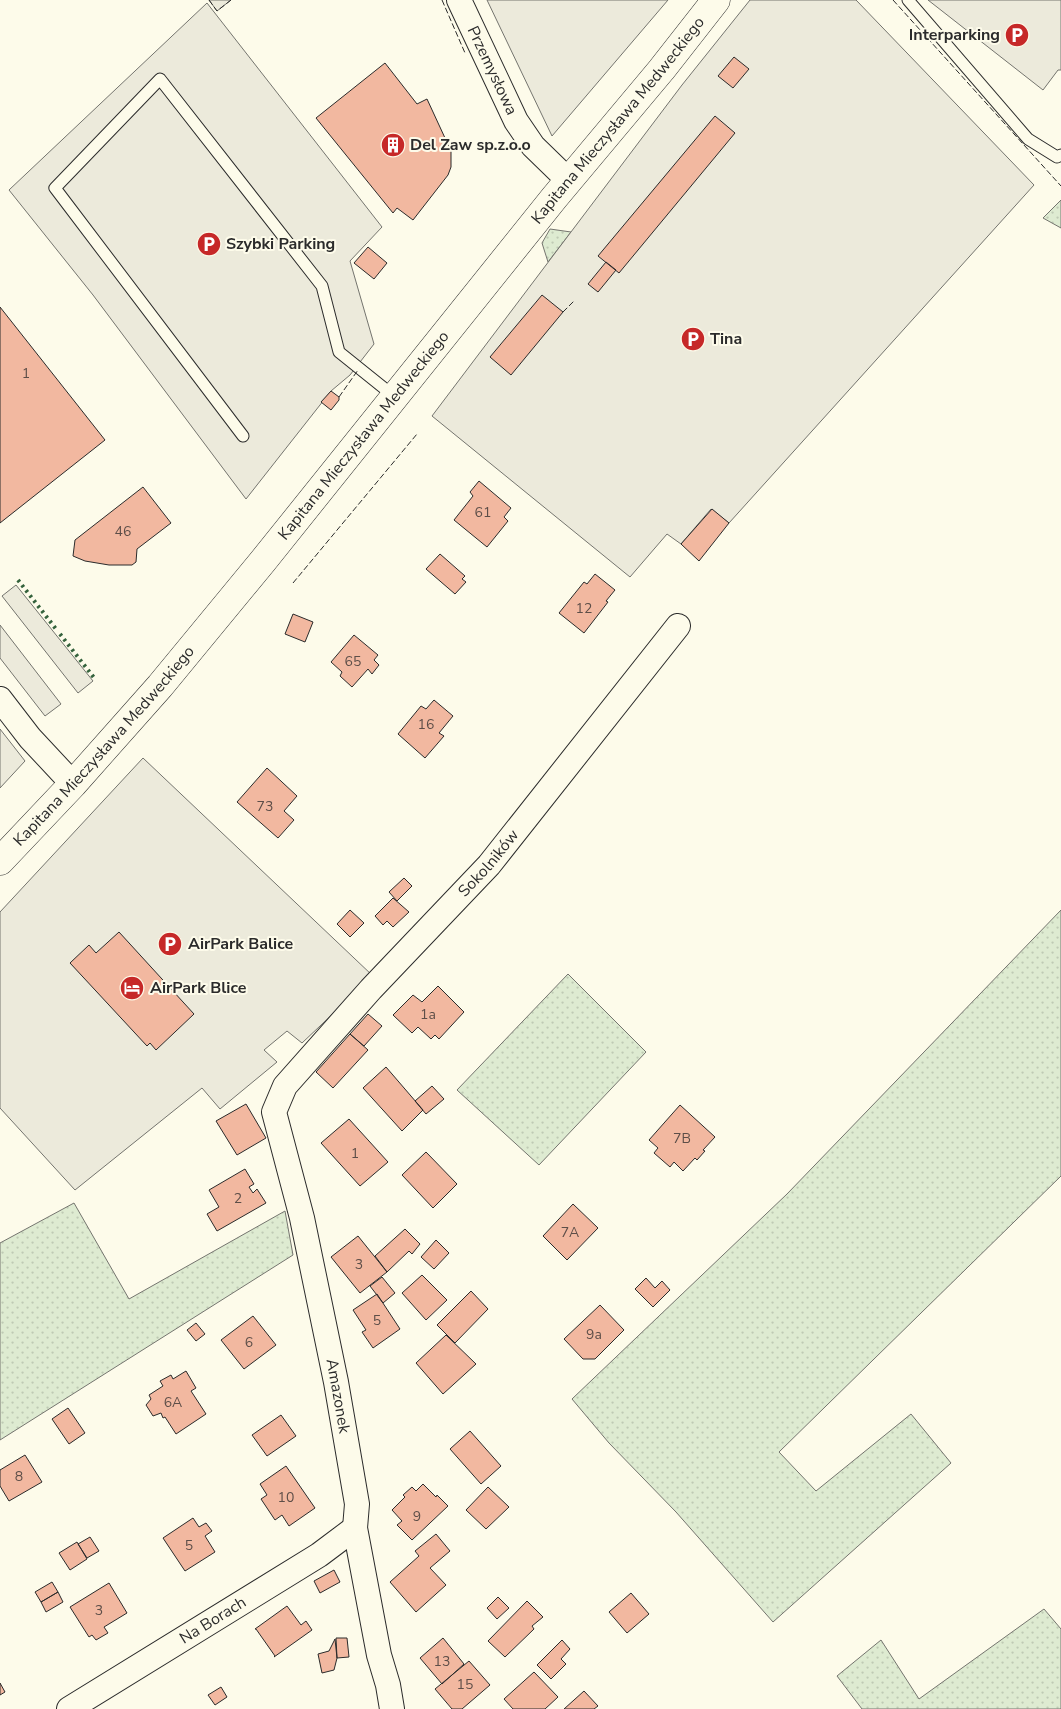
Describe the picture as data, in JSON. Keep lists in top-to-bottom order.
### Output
{
  "streets": {
    "main road": ["Kapitana Mieczysława Medweckiego"],
    "street": [
      "Przemysłowa",
      "Sokolników",
      "Amazonek",
      "Na Borach"
    ]
  },
  "crossings": [
    ["Przemysłowa", "Kapitana Mieczysława Medweckiego"],
    ["Sokolników", "Amazonek"],
    ["Amazonek", "Na Borach"]
  ],
  "places": {
    "parking": [
      "Interparking",
      "Szybki Parking",
      "Tina",
      "AirPark Balice"
    ],
    "building": ["Del Zaw sp.z.o.o"],
    "hotel": ["AirPark Blice"]
  },
  "house_numbers": [
    "1",
    "61",
    "46",
    "12",
    "65",
    "16",
    "73",
    "1a",
    "7B",
    "1",
    "2",
    "7A",
    "3",
    "5",
    "9a",
    "6",
    "6A",
    "8",
    "10",
    "9",
    "5",
    "3",
    "13",
    "15"
  ]
}
